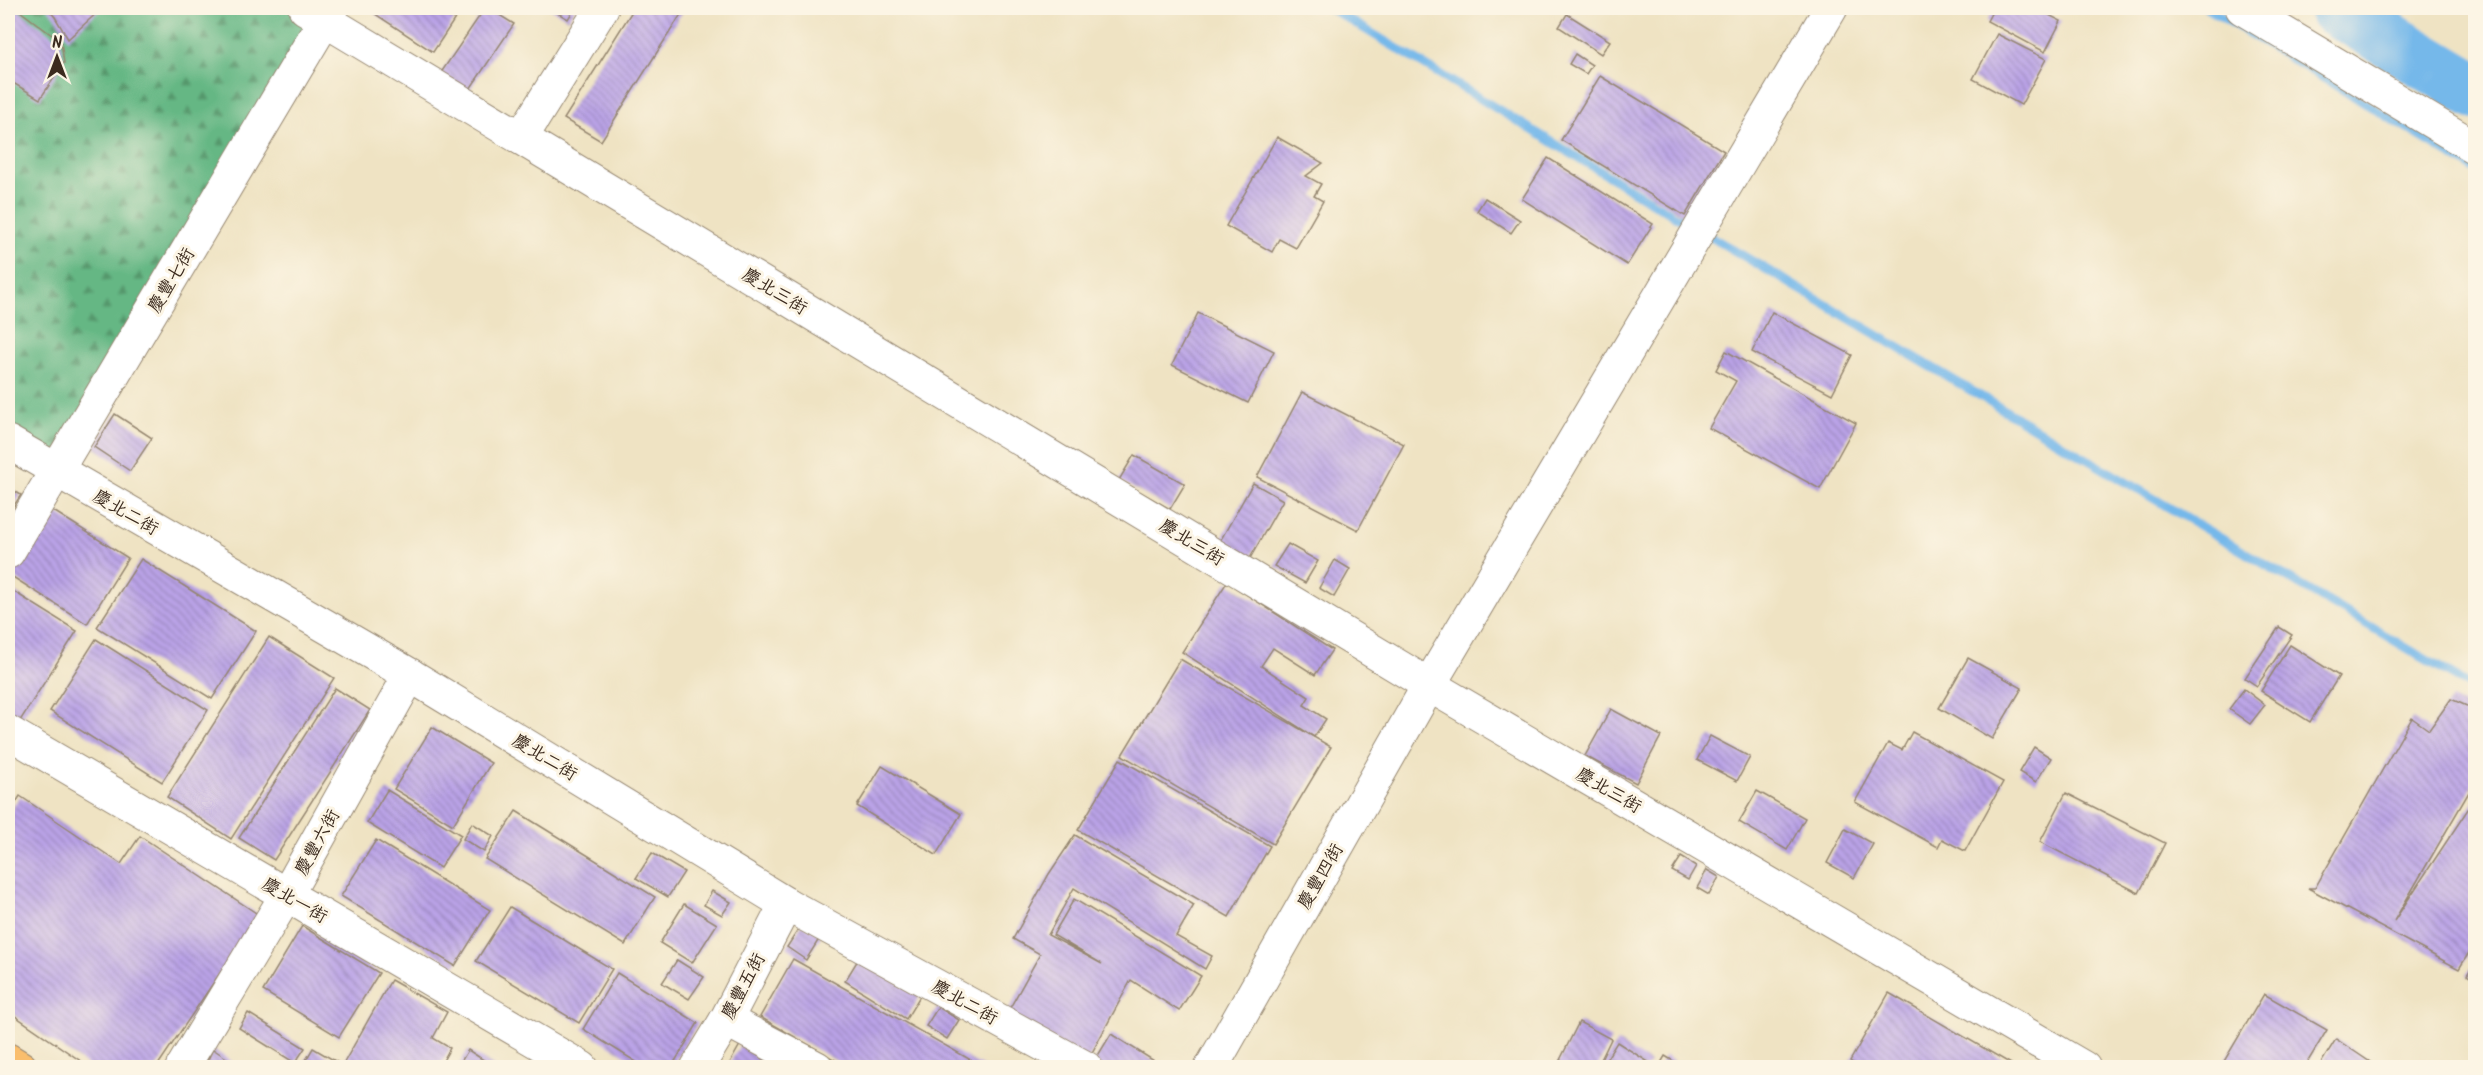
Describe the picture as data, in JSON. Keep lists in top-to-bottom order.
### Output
{
  "streets": {
    "street": [
      "慶豐七街",
      "慶北三街",
      "慶北二街",
      "慶豐六街",
      "慶豐四街",
      "慶北一街",
      "慶豐五街"
    ]
  },
  "crossings": [
    ["慶豐七街", "慶北三街"],
    ["慶豐七街", "慶北二街"],
    ["慶北三街", "慶豐四街"],
    ["慶北二街", "慶豐六街"],
    ["慶北二街", "慶豐五街"],
    ["慶豐六街", "慶北一街"]
  ],
  "north": "top"
}
